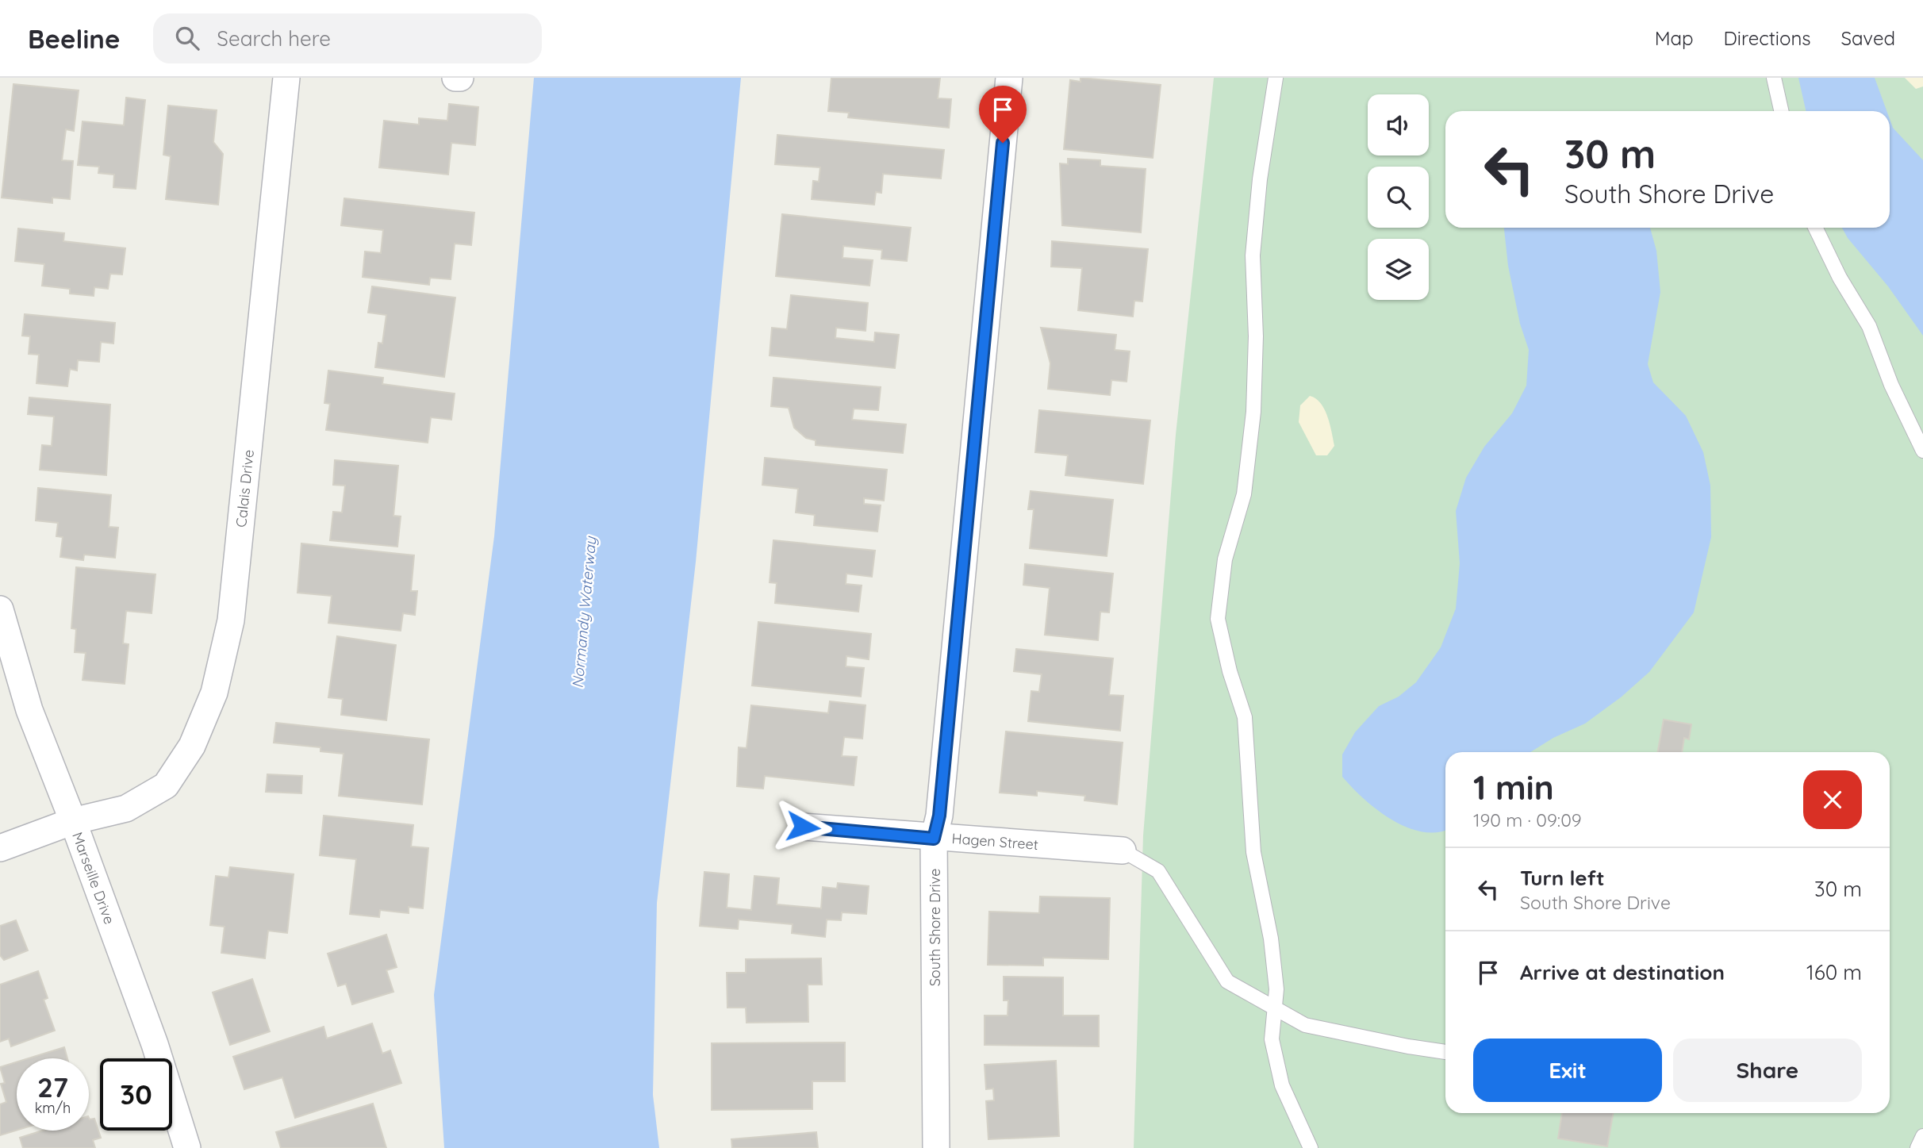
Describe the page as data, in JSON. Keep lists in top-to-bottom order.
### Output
{
  "streets": {
    "street": [
      "Calais Drive",
      "Hagen Street",
      "Marseille Drive",
      "South Shore Drive"
    ]
  },
  "crossings": [
    ["Calais Drive", "Marseille Drive"],
    ["Hagen Street", "South Shore Drive"]
  ],
  "water": ["Normandy Waterway"],
  "page": {
    "header": "Beeline",
    "search": "Search here",
    "nav": ["Map", "Directions", "Saved"],
    "turn": ["30 m", "South Shore Drive"],
    "heading": ["1 min", "190 m · 09:09"],
    "list": [
      {
        "name": "Turn left",
        "note": "South Shore Drive",
        "value": "30 m"
      },
      {
        "name": "Arrive at destination",
        "value": "160 m"
      }
    ],
    "buttons": ["Exit", "Share"],
    "speed": "27 km/h",
    "limit": "30"
  }
}
